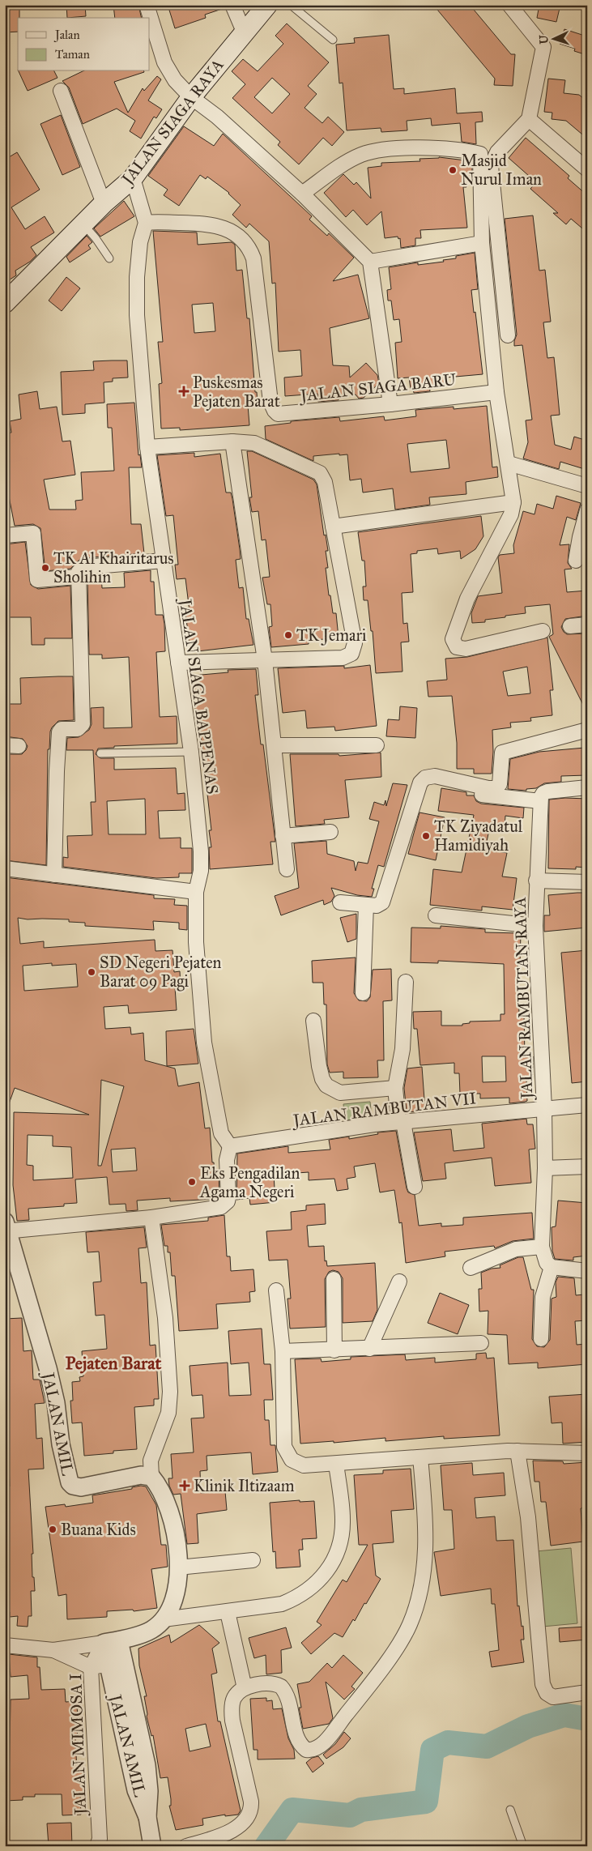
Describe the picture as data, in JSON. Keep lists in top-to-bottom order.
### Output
{
  "streets": {
    "main road": ["JALAN SIAGA RAYA"],
    "street": [
      "JALAN SIAGA BARU",
      "JALAN SIAGA BAPPENAS",
      "JALAN RAMBUTAN RAYA",
      "JALAN RAMBUTAN VII",
      "JALAN AMIL",
      "JALAN MIMOSA I"
    ]
  },
  "crossings": [
    ["JALAN SIAGA BARU", "JALAN SIAGA BAPPENAS"],
    ["JALAN SIAGA BAPPENAS", "JALAN RAMBUTAN VII"],
    ["JALAN RAMBUTAN RAYA", "JALAN RAMBUTAN VII"],
    ["JALAN AMIL", "JALAN MIMOSA I"]
  ],
  "districts": ["Pejaten Barat"],
  "places": {
    "other": [
      "Masjid Nurul Iman",
      "TK Al Khairitarus Sholihin",
      "TK Jemari",
      "TK Ziyadatul Hamidiyah",
      "SD Negeri Pejaten Barat 09 Pagi",
      "Eks Pengadilan Agama Negeri",
      "Buana Kids"
    ],
    "health": ["Puskesmas Pejaten Barat", "Klinik Iltizaam"]
  },
  "legend": ["Jalan", "Taman"],
  "north": "left"
}
